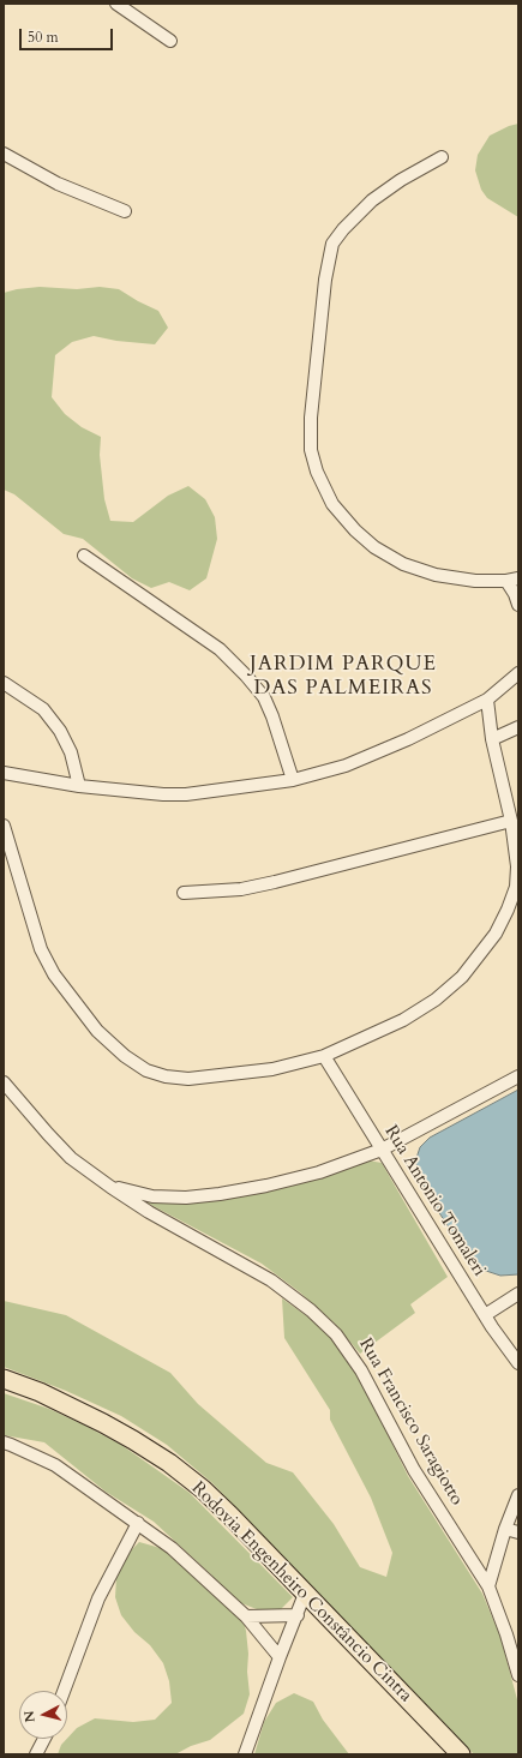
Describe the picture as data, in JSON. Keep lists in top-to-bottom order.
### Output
{
  "streets": {
    "main road": ["Rodovia Engenheiro Constâncio Cintra"],
    "street": ["Rua Antonio Tomaleri", "Rua Francisco Saragiotto"]
  },
  "districts": ["JARDIM PARQUE DAS PALMEIRAS"],
  "scale_bar": "50 m",
  "north": "left"
}
